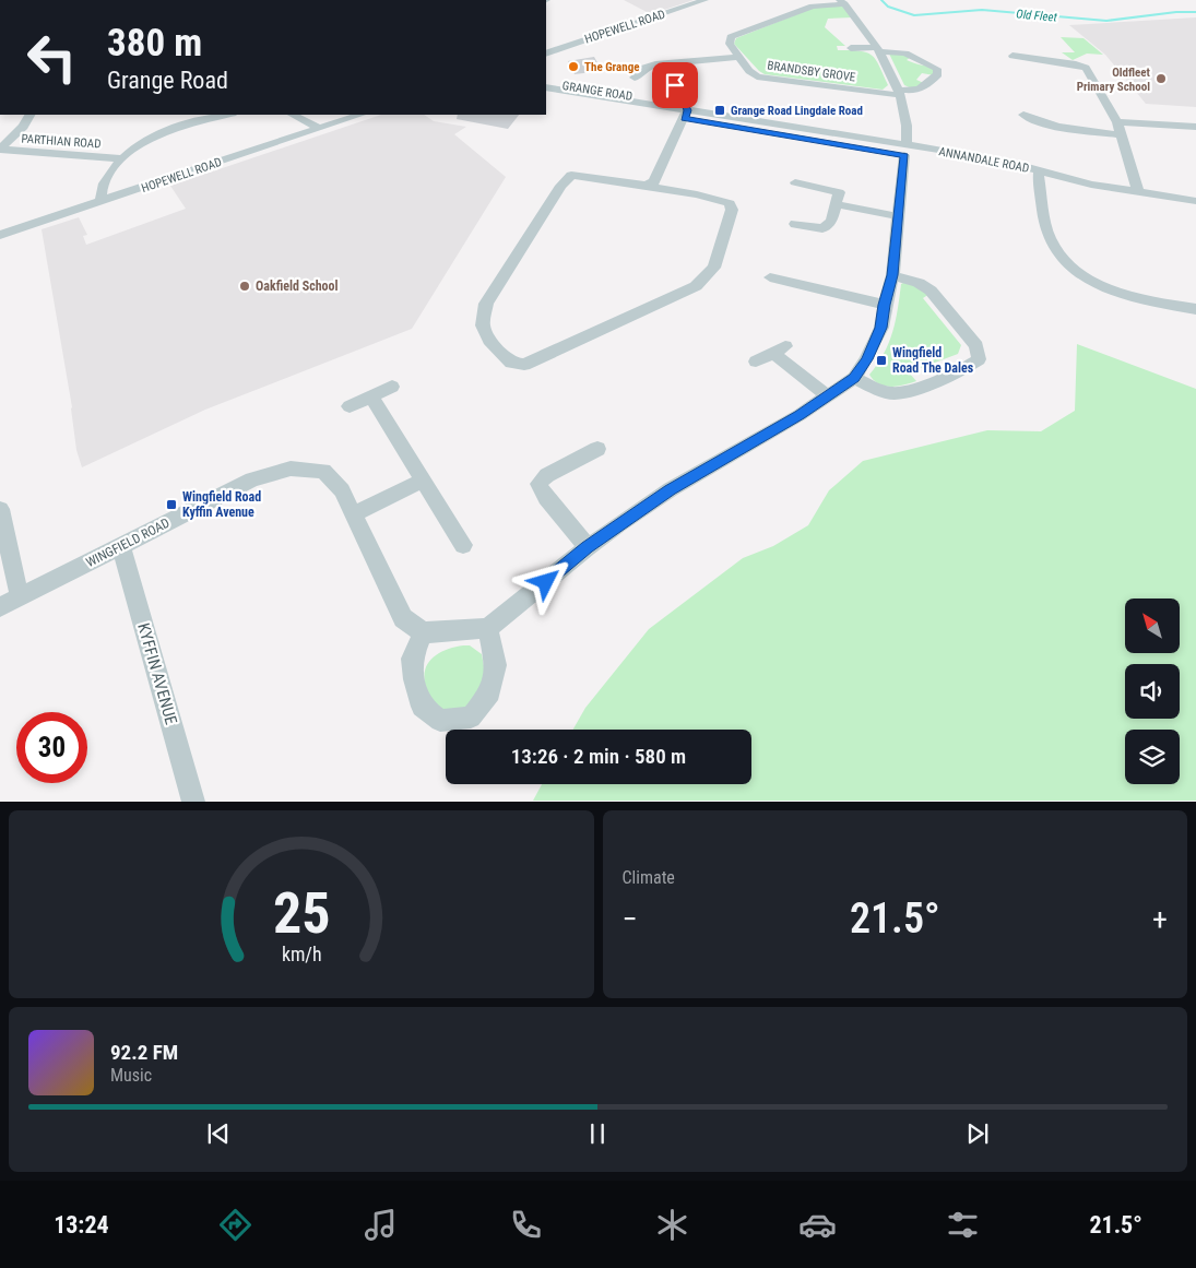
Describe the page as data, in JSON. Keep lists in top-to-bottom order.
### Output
{
  "streets": {
    "street": [
      "HOPEWELL ROAD",
      "BRANDSBY GROVE",
      "GRANGE ROAD",
      "PARTHIAN ROAD",
      "ANNANDALE ROAD",
      "WINGFIELD ROAD",
      "KYFFIN AVENUE"
    ]
  },
  "crossings": [
    ["GRANGE ROAD", "ANNANDALE ROAD"],
    ["WINGFIELD ROAD", "KYFFIN AVENUE"]
  ],
  "water": ["Old Fleet"],
  "places": {
    "other": ["The Grange", "Oldfleet Primary School", "Oakfield School"],
    "transit": ["Grange Road Lingdale Road", "Wingfield Road The Dales", "Wingfield Road Kyffin Avenue"]
  },
  "north": "top left",
  "page": {
    "turn": ["380 m", "Grange Road"],
    "limit": "30",
    "trip": "13:26 · 2 min · 580 m",
    "tile": "Climate",
    "heat": ["−", "21.5°", "+"],
    "song": ["92.2 FM", "Music"],
    "tabs": ["13:24", "21.5°"],
    "gauge": ["25", "km/h"]
  }
}
